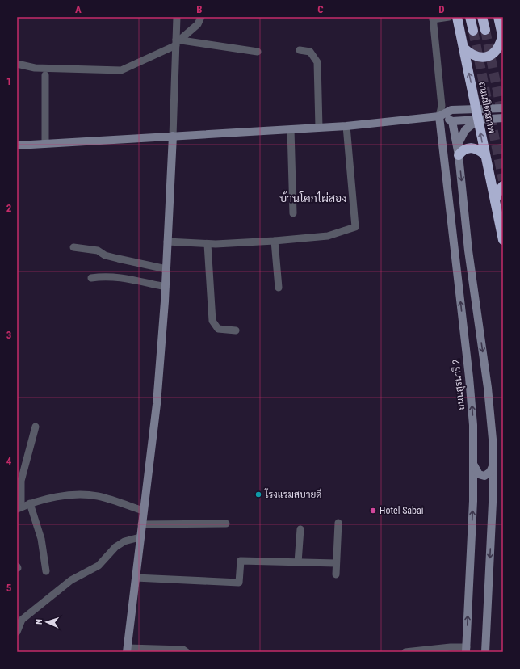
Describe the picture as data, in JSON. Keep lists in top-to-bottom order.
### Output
{
  "streets": {
    "highway": ["ถนนมิตรภาพ"],
    "main road": ["ถนนสุรนารี 2"]
  },
  "one_way": ["ถนนมิตรภาพ"],
  "districts": ["บ้านโคกไผ่สอง"],
  "places": ["โรงแรมสบายดี", "Hotel Sabai"],
  "north": "left",
  "grid": {
    "columns": [
      "A",
      "B",
      "C",
      "D"
    ],
    "rows": [
      "1",
      "2",
      "3",
      "4",
      "5"
    ]
  }
}
